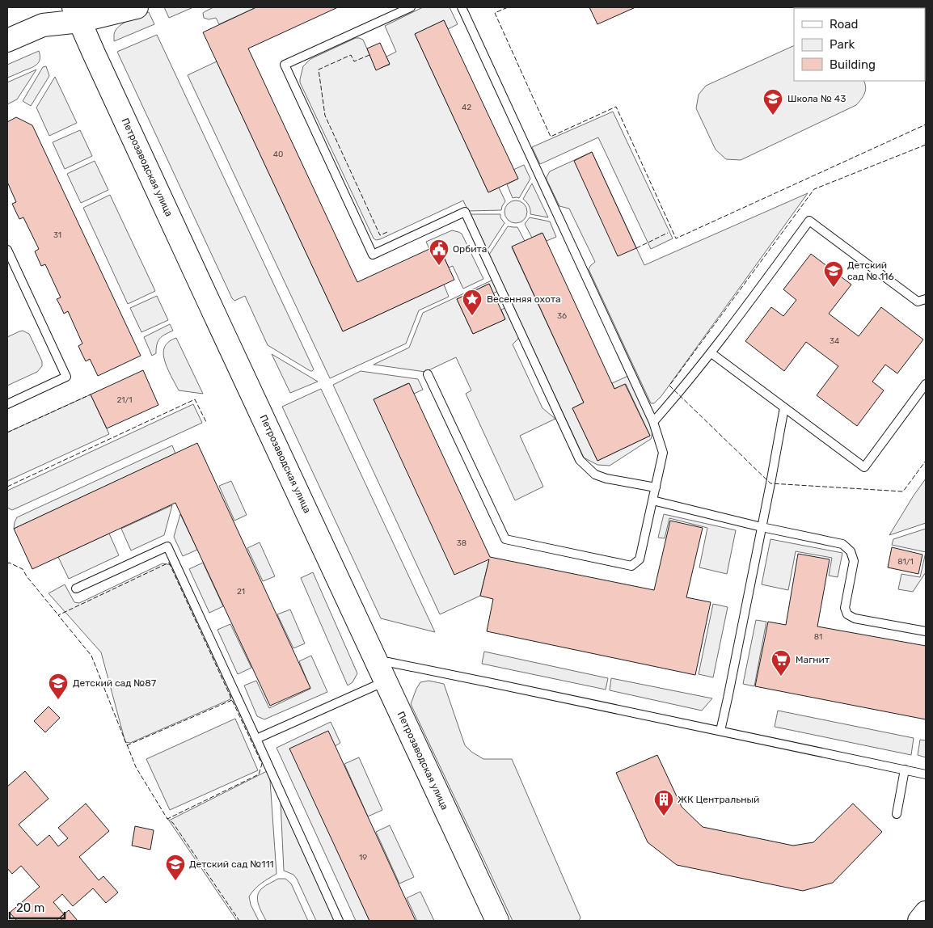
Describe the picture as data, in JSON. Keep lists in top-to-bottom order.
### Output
{
  "streets": {
    "street": ["Петрозаводская улица"]
  },
  "places": {
    "school or university": [
      "Школа № 43",
      "Детский сад № 116",
      "Детский сад №87",
      "Детский сад №111"
    ],
    "public building": ["Орбита"],
    "place": ["Весенняя охота"],
    "supermarket": ["Магнит"],
    "building": ["ЖК Центральный"]
  },
  "house_numbers": [
    "42",
    "40",
    "31",
    "36",
    "34",
    "21/1",
    "38",
    "81/1",
    "21",
    "81",
    "19"
  ],
  "legend": ["Road", "Park", "Building"],
  "scale_bar": "20 m"
}
